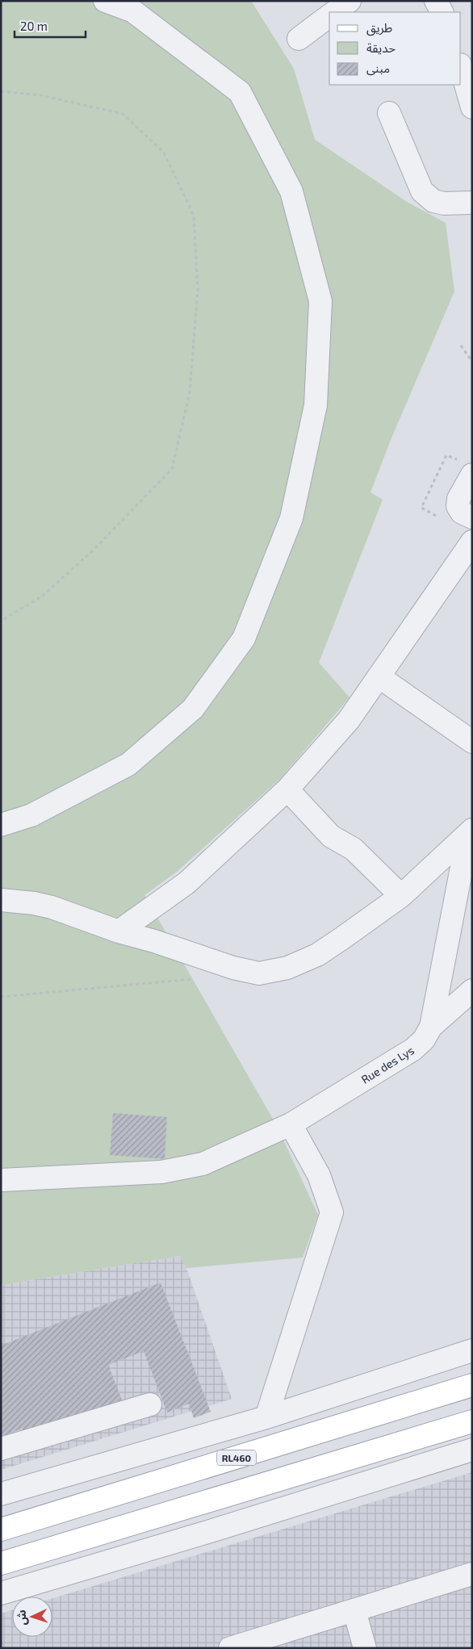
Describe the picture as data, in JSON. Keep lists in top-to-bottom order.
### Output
{
  "streets": {
    "main road": ["RL460"],
    "street": ["Rue des Lys"]
  },
  "legend": ["طريق", "حديقة", "مبنى"],
  "scale_bar": "20 m",
  "north": "left"
}
